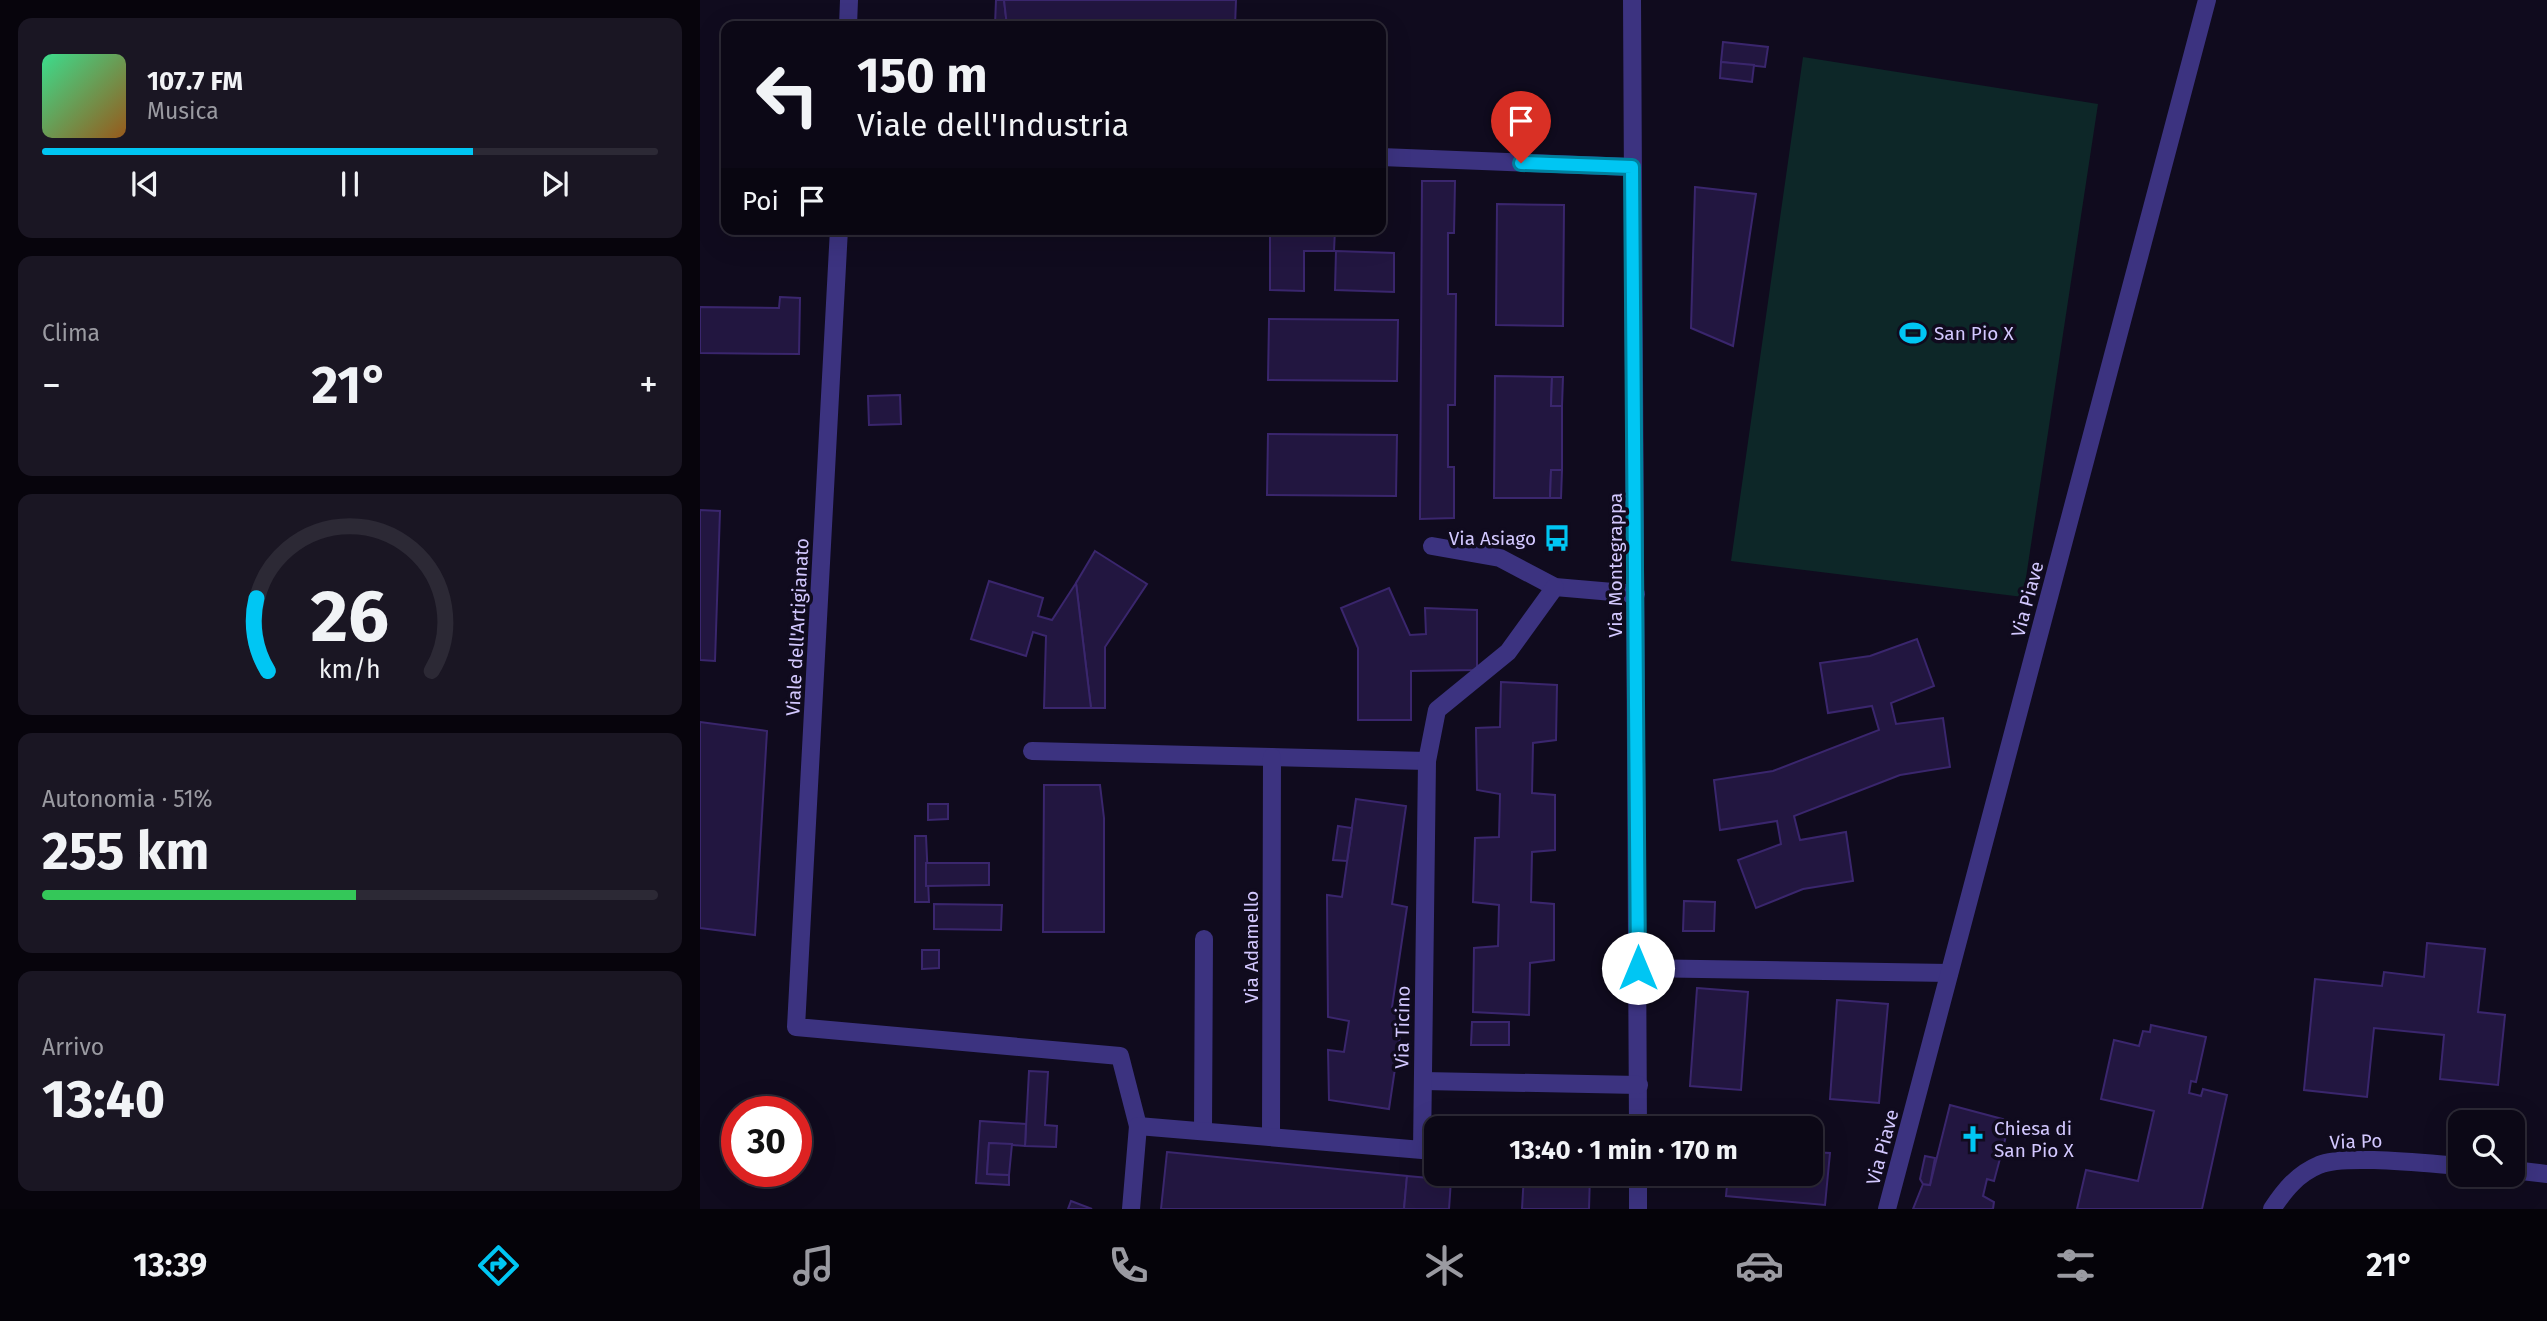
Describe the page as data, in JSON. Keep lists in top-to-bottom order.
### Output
{
  "streets": {
    "street": [
      "Via Montegrappa",
      "Via Piave",
      "Viale dell'Artigianato",
      "Via Adamello",
      "Via Ticino",
      "Via Po"
    ]
  },
  "crossings": [
    ["Viale dell'Artigianato", "Via Ticino"],
    ["Via Adamello", "Via Ticino"]
  ],
  "places": {
    "sports": ["San Pio X"],
    "bus stop": ["Via Asiago"],
    "church": ["Chiesa di San Pio X"]
  },
  "page": {
    "turn": ["150 m", "Viale dell'Industria"],
    "song": ["107.7 FM", "Musica"],
    "then": "Poi",
    "tile": [
      "Clima",
      ["Autonomia · 51%", "255 km"],
      ["Arrivo", "13:40"]
    ],
    "heat": ["−", "21°", "+"],
    "limit": "30",
    "trip": "13:40 · 1 min · 170 m",
    "tabs": ["13:39", "21°"],
    "gauge": ["26", "km/h"]
  }
}
